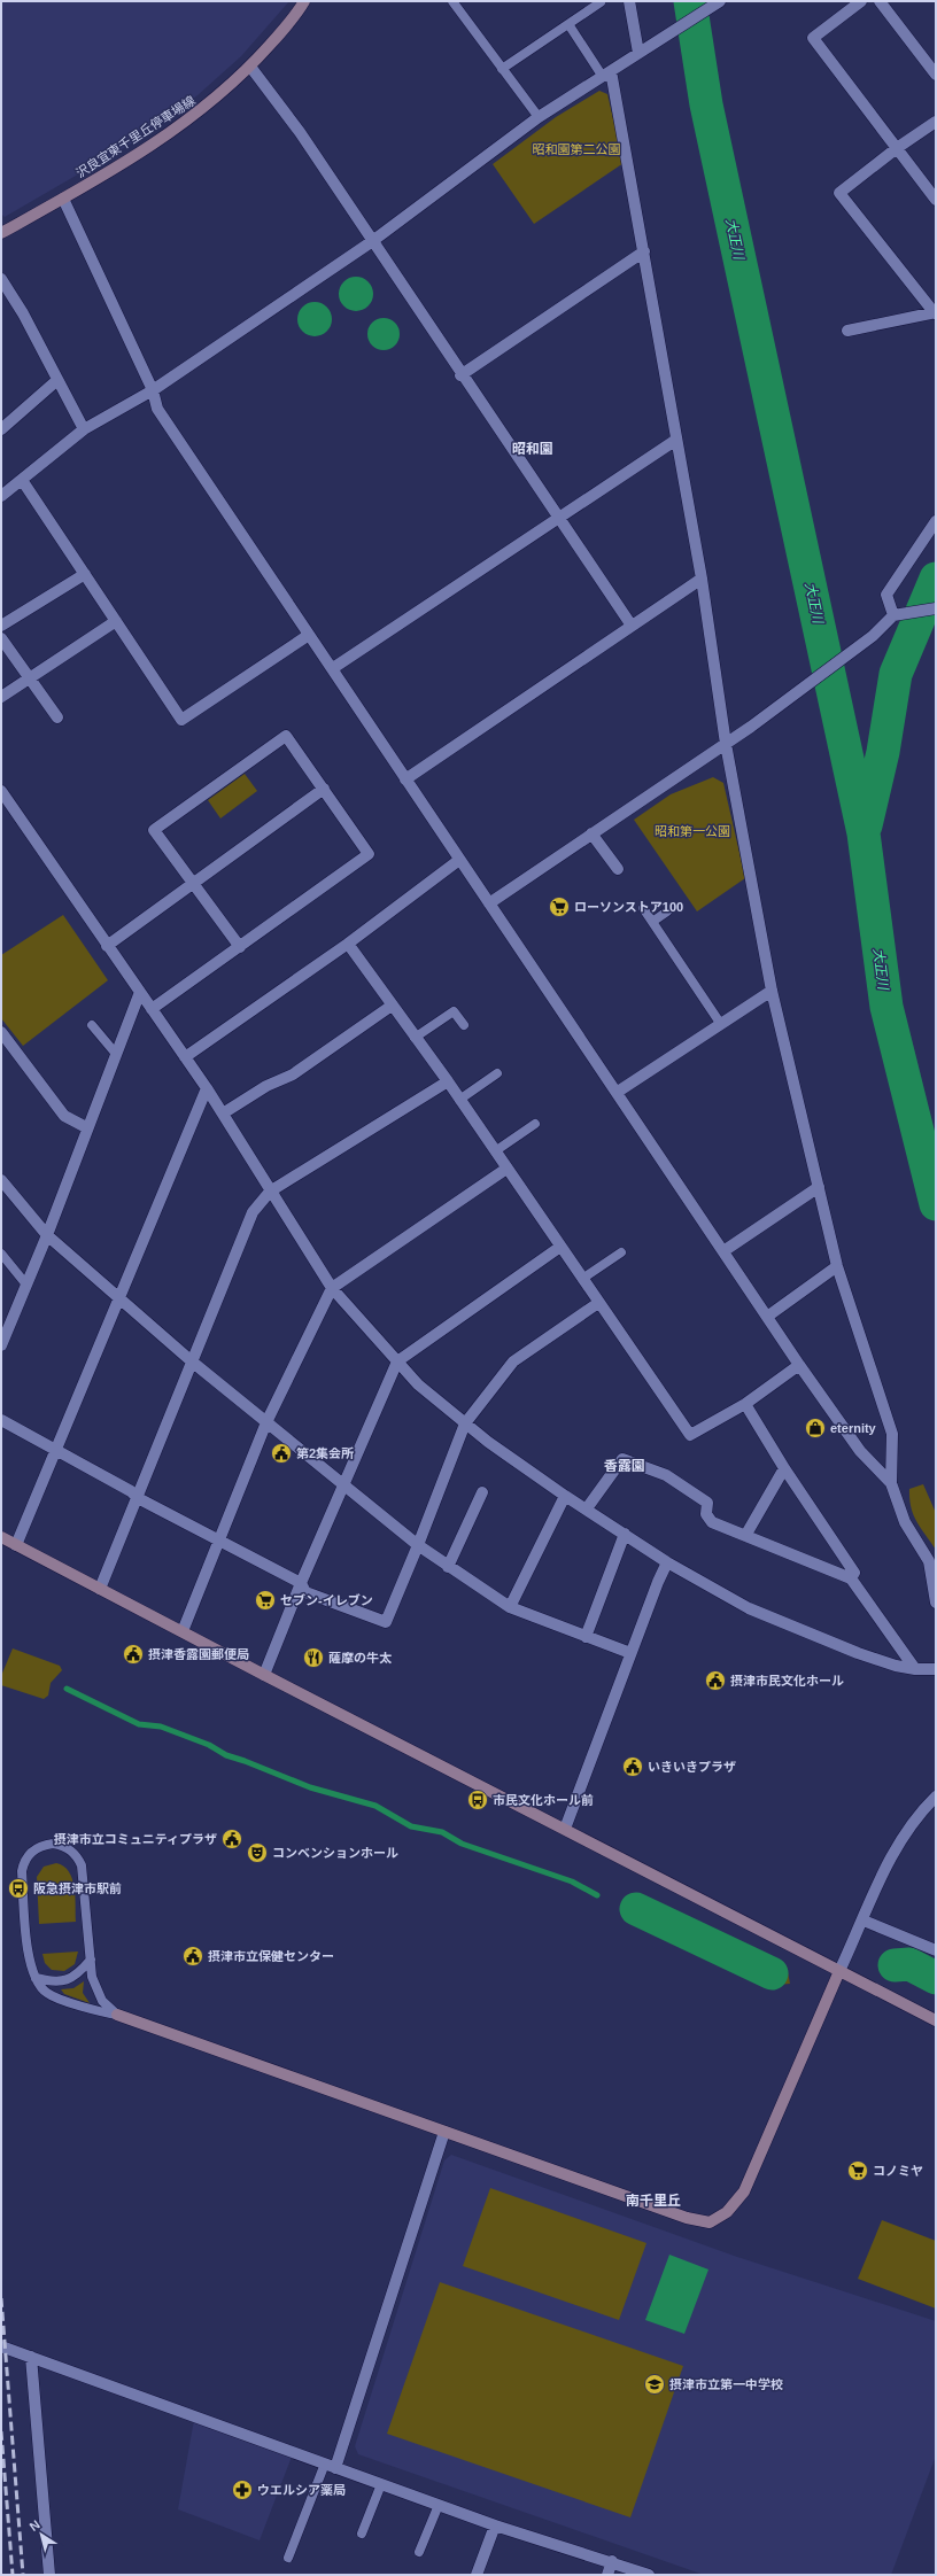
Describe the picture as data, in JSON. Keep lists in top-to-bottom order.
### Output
{
  "streets": {
    "street": ["沢良宜東千里丘停車場線"]
  },
  "districts": ["昭和園", "香露園", "南千里丘"],
  "water": ["大正川"],
  "parks": ["昭和園第二公園", "昭和第一公園"],
  "places": {
    "supermarket": ["ローソンストア100", "セブン-イレブン", "コノミヤ"],
    "shop": ["eternity"],
    "public building": [
      "第2集会所",
      "摂津香露園郵便局",
      "摂津市民文化ホール",
      "いきいきプラザ",
      "摂津市立コミュニティプラザ",
      "摂津市立保健センター"
    ],
    "restaurant": ["薩摩の牛太"],
    "bus stop": ["市民文化ホール前", "阪急摂津市駅前"],
    "theatre": ["コンベンションホール"],
    "school or university": ["摂津市立第一中学校"],
    "pharmacy": ["ウエルシア薬局"]
  },
  "north": "top left"
}
